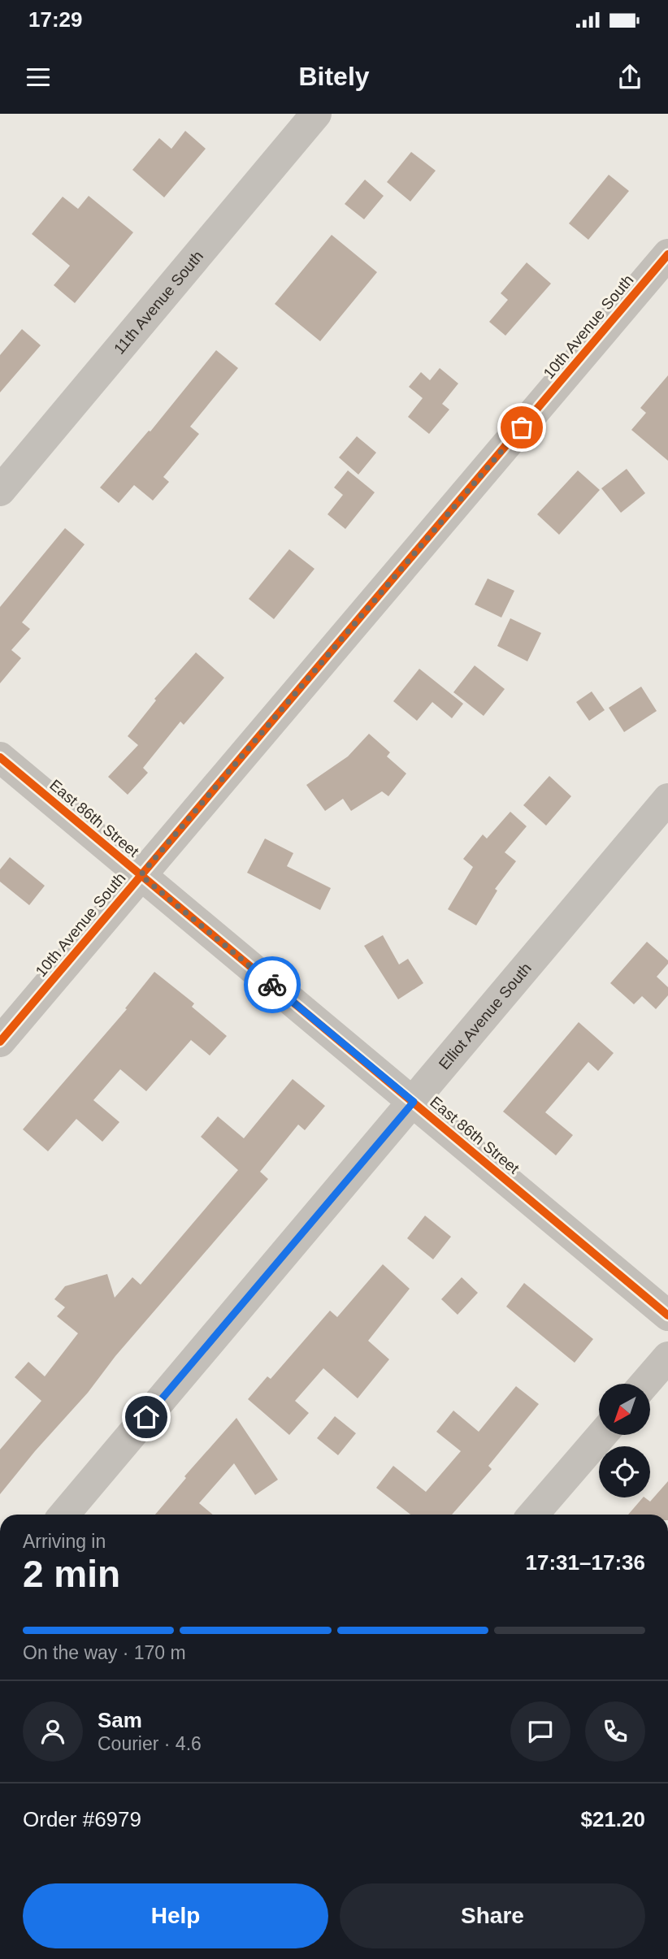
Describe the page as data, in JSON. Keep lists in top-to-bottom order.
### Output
{
  "streets": {
    "street": [
      "11th Avenue South",
      "10th Avenue South",
      "East 86th Street",
      "Elliot Avenue South"
    ]
  },
  "crossings": [
    ["10th Avenue South", "East 86th Street"],
    ["East 86th Street", "Elliot Avenue South"]
  ],
  "north": "bottom left",
  "page": {
    "status": "17:29",
    "header": "Bitely",
    "heading": ["2 min", "Arriving in", "17:31–17:36"],
    "panel": [
      "Sam",
      "Courier · 4.6",
      "Order #6979",
      "$21.20"
    ],
    "bar": "On the way · 170 m",
    "buttons": ["Help", "Share"]
  }
}
